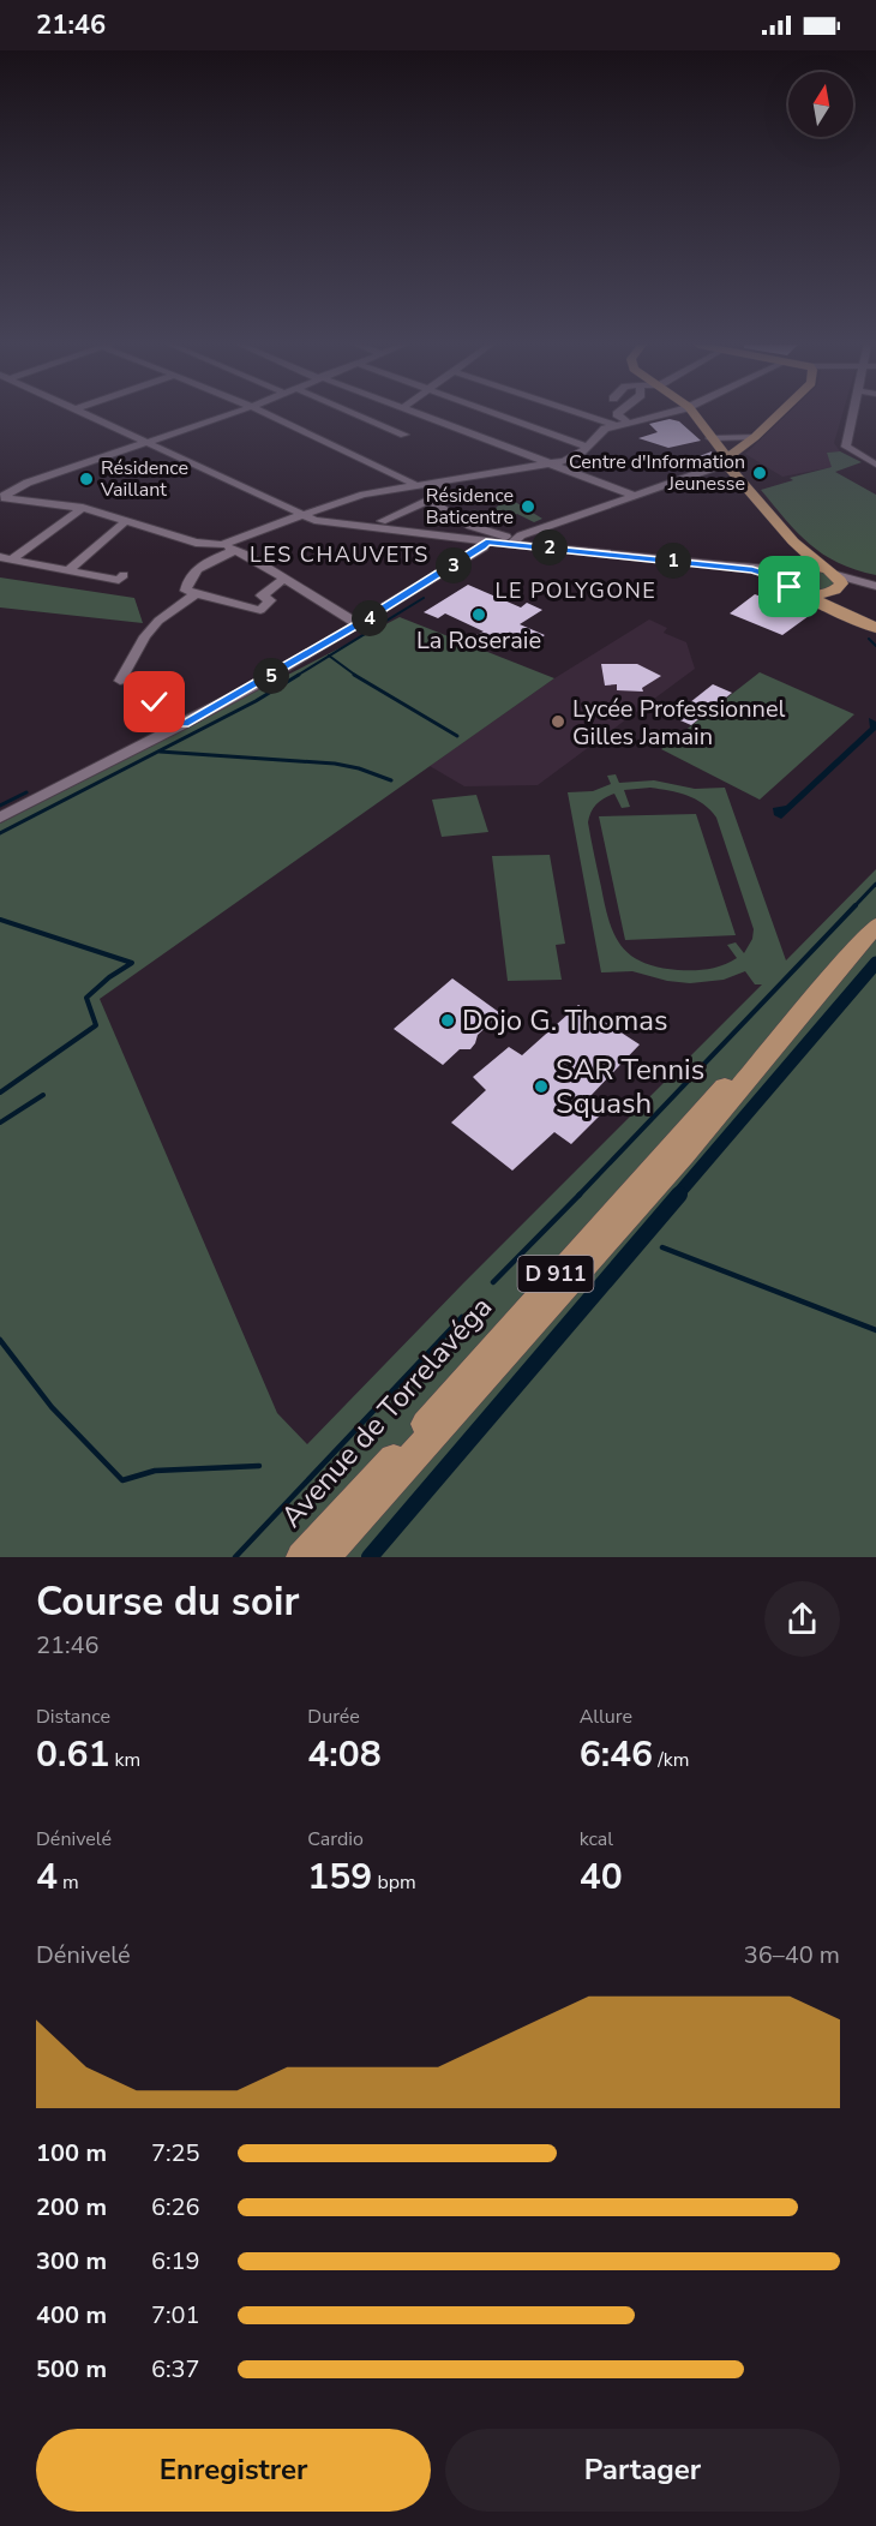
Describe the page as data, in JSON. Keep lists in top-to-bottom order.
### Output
{
  "streets": {
    "main road": ["D 911", "Avenue de Torrelavéga"]
  },
  "districts": ["LES CHAUVETS", "LE POLYGONE"],
  "places": [
    "Centre d'Information Jeunesse",
    "Résidence Vaillant",
    "Résidence Baticentre",
    "La Roseraie",
    "Lycée Professionnel Gilles Jamain",
    "Dojo G. Thomas",
    "SAR Tennis Squash"
  ],
  "north": "top",
  "page": {
    "status": "21:46",
    "pins": [
      "2",
      "1",
      "3",
      "4",
      "5"
    ],
    "heading": ["Course du soir", "21:46"],
    "stats": [
      ["Distance", "0.61 km"],
      ["Durée", "4:08"],
      ["Allure", "6:46 /km"],
      ["Dénivelé", "4 m"],
      ["Cardio", "159 bpm"],
      ["kcal", "40"]
    ],
    "chart": ["Dénivelé", "36–40 m"],
    "list": [
      {
        "name": "100 m",
        "note": "7:25"
      },
      {
        "name": "200 m",
        "note": "6:26"
      },
      {
        "name": "300 m",
        "note": "6:19"
      },
      {
        "name": "400 m",
        "note": "7:01"
      },
      {
        "name": "500 m",
        "note": "6:37"
      }
    ],
    "buttons": ["Enregistrer", "Partager"]
  }
}
